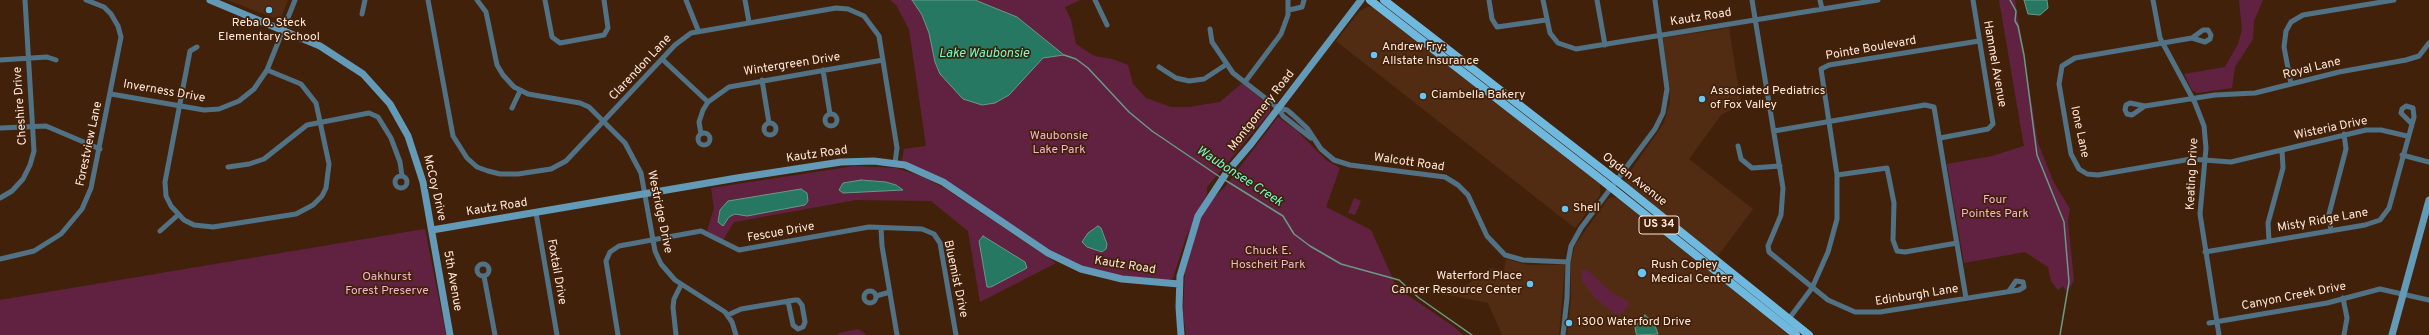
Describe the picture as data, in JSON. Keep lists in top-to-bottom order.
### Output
{
  "streets": {
    "main road": ["Ogden Avenue", "US 34"],
    "street": [
      "Kautz Road",
      "Pointe Boulevard",
      "Hammel Avenue",
      "Wintergreen Drive",
      "Clarendon Lane",
      "Royal Lane",
      "Inverness Drive",
      "Cheshire Drive",
      "Montgomery Road",
      "Wisteria Drive",
      "Ione Lane",
      "Forestview Lane",
      "Walcott Road",
      "Keating Drive",
      "McCoy Drive",
      "Westridge Drive",
      "Misty Ridge Lane",
      "Fescue Drive",
      "Foxtail Drive",
      "Bluemist Drive",
      "5th Avenue",
      "Edinburgh Lane",
      "Canyon Creek Drive"
    ]
  },
  "crossings": [
    ["Kautz Road", "Clarendon Lane"],
    ["Kautz Road", "Montgomery Road"],
    ["Kautz Road", "McCoy Drive"],
    ["Kautz Road", "Westridge Drive"],
    ["Kautz Road", "Foxtail Drive"],
    ["Kautz Road", "5th Avenue"],
    ["Kautz Road", "Edinburgh Lane"],
    ["Pointe Boulevard", "Hammel Avenue"],
    ["Pointe Boulevard", "Ogden Avenue"],
    ["Pointe Boulevard", "Edinburgh Lane"],
    ["Wintergreen Drive", "Clarendon Lane"],
    ["Clarendon Lane", "Westridge Drive"],
    ["Royal Lane", "Keating Drive"],
    ["Inverness Drive", "Forestview Lane"],
    ["Inverness Drive", "McCoy Drive"],
    ["Montgomery Road", "Walcott Road"],
    ["Wisteria Drive", "Ione Lane"],
    ["Wisteria Drive", "Misty Ridge Lane"],
    ["Ione Lane", "Keating Drive"],
    ["Keating Drive", "Misty Ridge Lane"],
    ["Keating Drive", "Canyon Creek Drive"],
    ["Ogden Avenue", "US 34"],
    ["McCoy Drive", "5th Avenue"],
    ["Westridge Drive", "Fescue Drive"],
    ["Fescue Drive", "Bluemist Drive"]
  ],
  "water": ["Lake Waubonsie", "Waubonsee Creek"],
  "parks": [
    "Waubonsie Lake Park",
    "Four Pointes Park",
    "Chuck E. Hoscheit Park",
    "Oakhurst Forest Preserve"
  ],
  "places": [
    "Reba O. Steck Elementary School",
    "Andrew Fry: Allstate Insurance",
    "Ciambella Bakery",
    "Associated Pediatrics of Fox Valley",
    "Shell",
    "Rush Copley Medical Center",
    "Waterford Place Cancer Resource Center",
    "1300 Waterford Drive"
  ]
}
